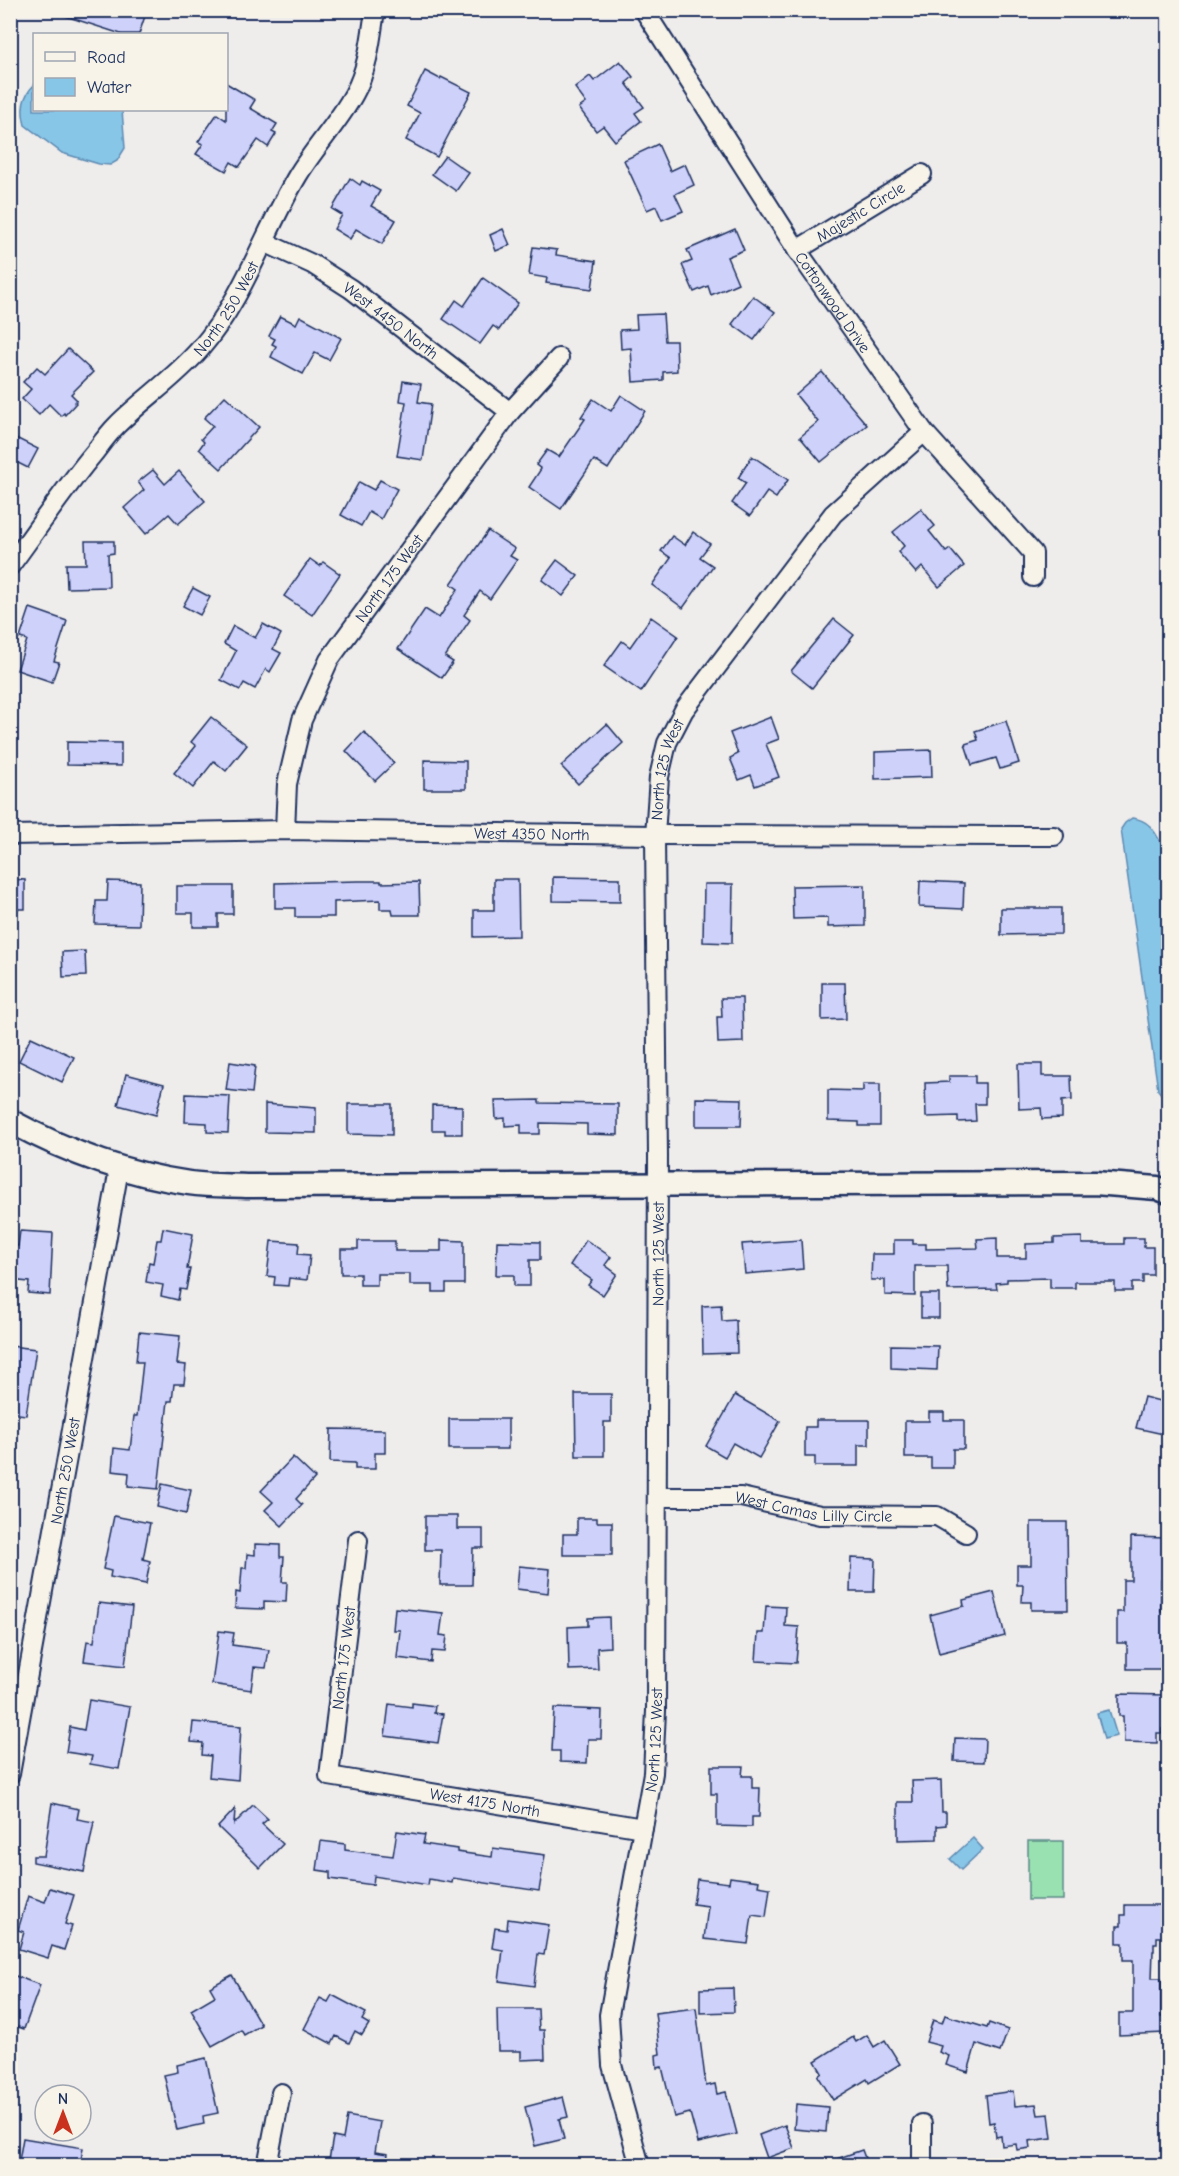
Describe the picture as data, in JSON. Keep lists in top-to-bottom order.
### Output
{
  "streets": {
    "street": [
      "Majestic Circle",
      "Cottonwood Drive",
      "North 250 West",
      "West 4450 North",
      "North 175 West",
      "North 125 West",
      "West 4350 North",
      "West Camas Lilly Circle",
      "West 4175 North"
    ]
  },
  "crossings": [
    ["Majestic Circle", "Cottonwood Drive"],
    ["Cottonwood Drive", "North 125 West"],
    ["North 250 West", "West 4450 North"],
    ["West 4450 North", "North 175 West"],
    ["North 175 West", "West 4350 North"],
    ["North 175 West", "West 4175 North"],
    ["North 125 West", "West 4350 North"],
    ["North 125 West", "West Camas Lilly Circle"],
    ["North 125 West", "West 4175 North"]
  ],
  "legend": ["Road", "Water"],
  "north": "top"
}
